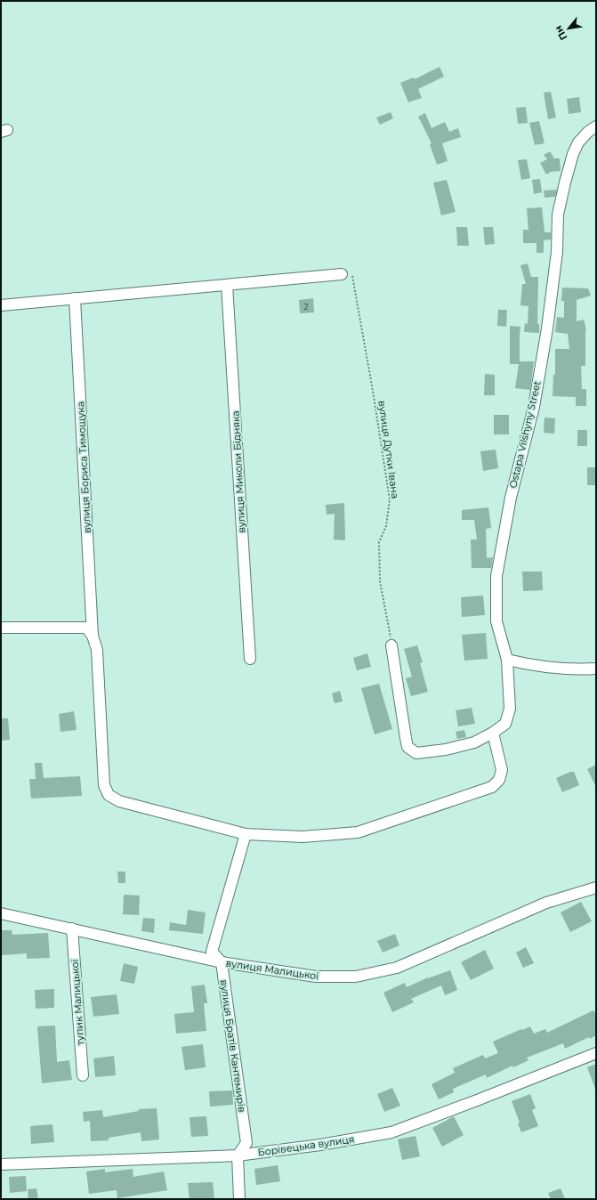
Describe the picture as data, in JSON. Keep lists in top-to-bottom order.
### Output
{
  "streets": {
    "street": [
      "Ostapa Vilshyny Street",
      "вулиця Бориса Тимощука",
      "вулиця Миколи Бідняка",
      "вулиця Малицької",
      "тупик Малицької",
      "вулиця Братів Кантемирів",
      "Борівецька вулиця"
    ],
    "path": ["вулиця Дутки Івана"]
  },
  "crossings": [
    ["Ostapa Vilshyny Street", "вулиця Бориса Тимощука"],
    ["вулиця Бориса Тимощука", "вулиця Братів Кантемирів"],
    ["вулиця Малицької", "тупик Малицької"],
    ["вулиця Малицької", "вулиця Братів Кантемирів"],
    ["вулиця Братів Кантемирів", "Борівецька вулиця"]
  ],
  "house_numbers": ["2"],
  "north": "bottom left"
}
